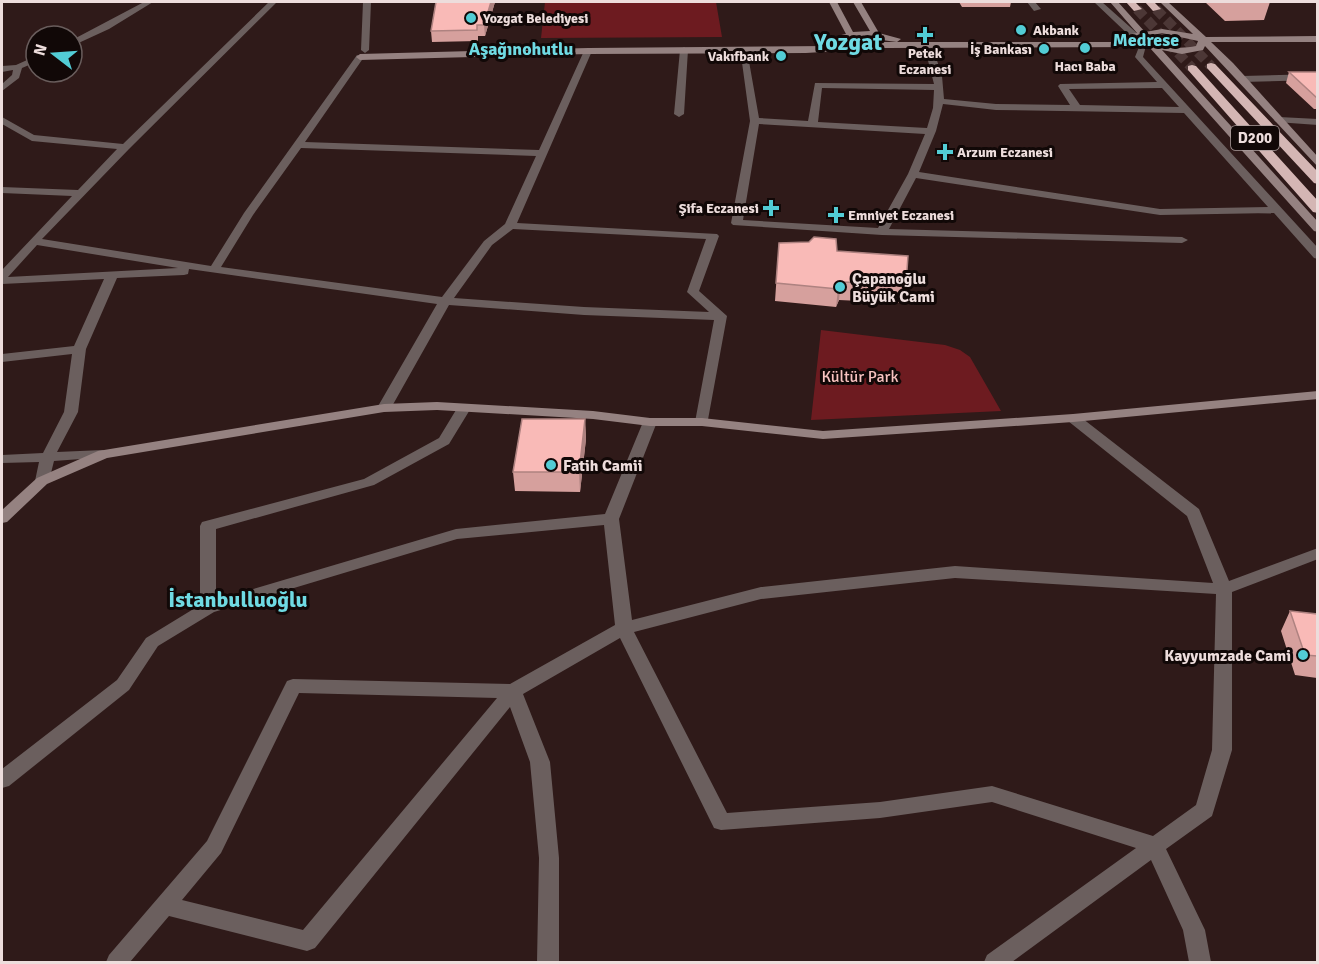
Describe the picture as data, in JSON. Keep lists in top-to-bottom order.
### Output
{
  "streets": {
    "highway": ["D200"]
  },
  "districts": [
    "Medrese",
    "Yozgat",
    "Aşağınohutlu",
    "İstanbulluoğlu"
  ],
  "parks": ["Kültür Park"],
  "places": {
    "other": [
      "Yozgat Belediyesi",
      "Akbank",
      "Hacı Baba",
      "İş Bankası",
      "Vakıfbank",
      "Çapanoğlu Büyük Cami",
      "Fatih Camii",
      "Kayyumzade Cami"
    ],
    "health": [
      "Petek Eczanesi",
      "Arzum Eczanesi",
      "Şifa Eczanesi",
      "Emniyet Eczanesi"
    ]
  },
  "north": "left"
}
